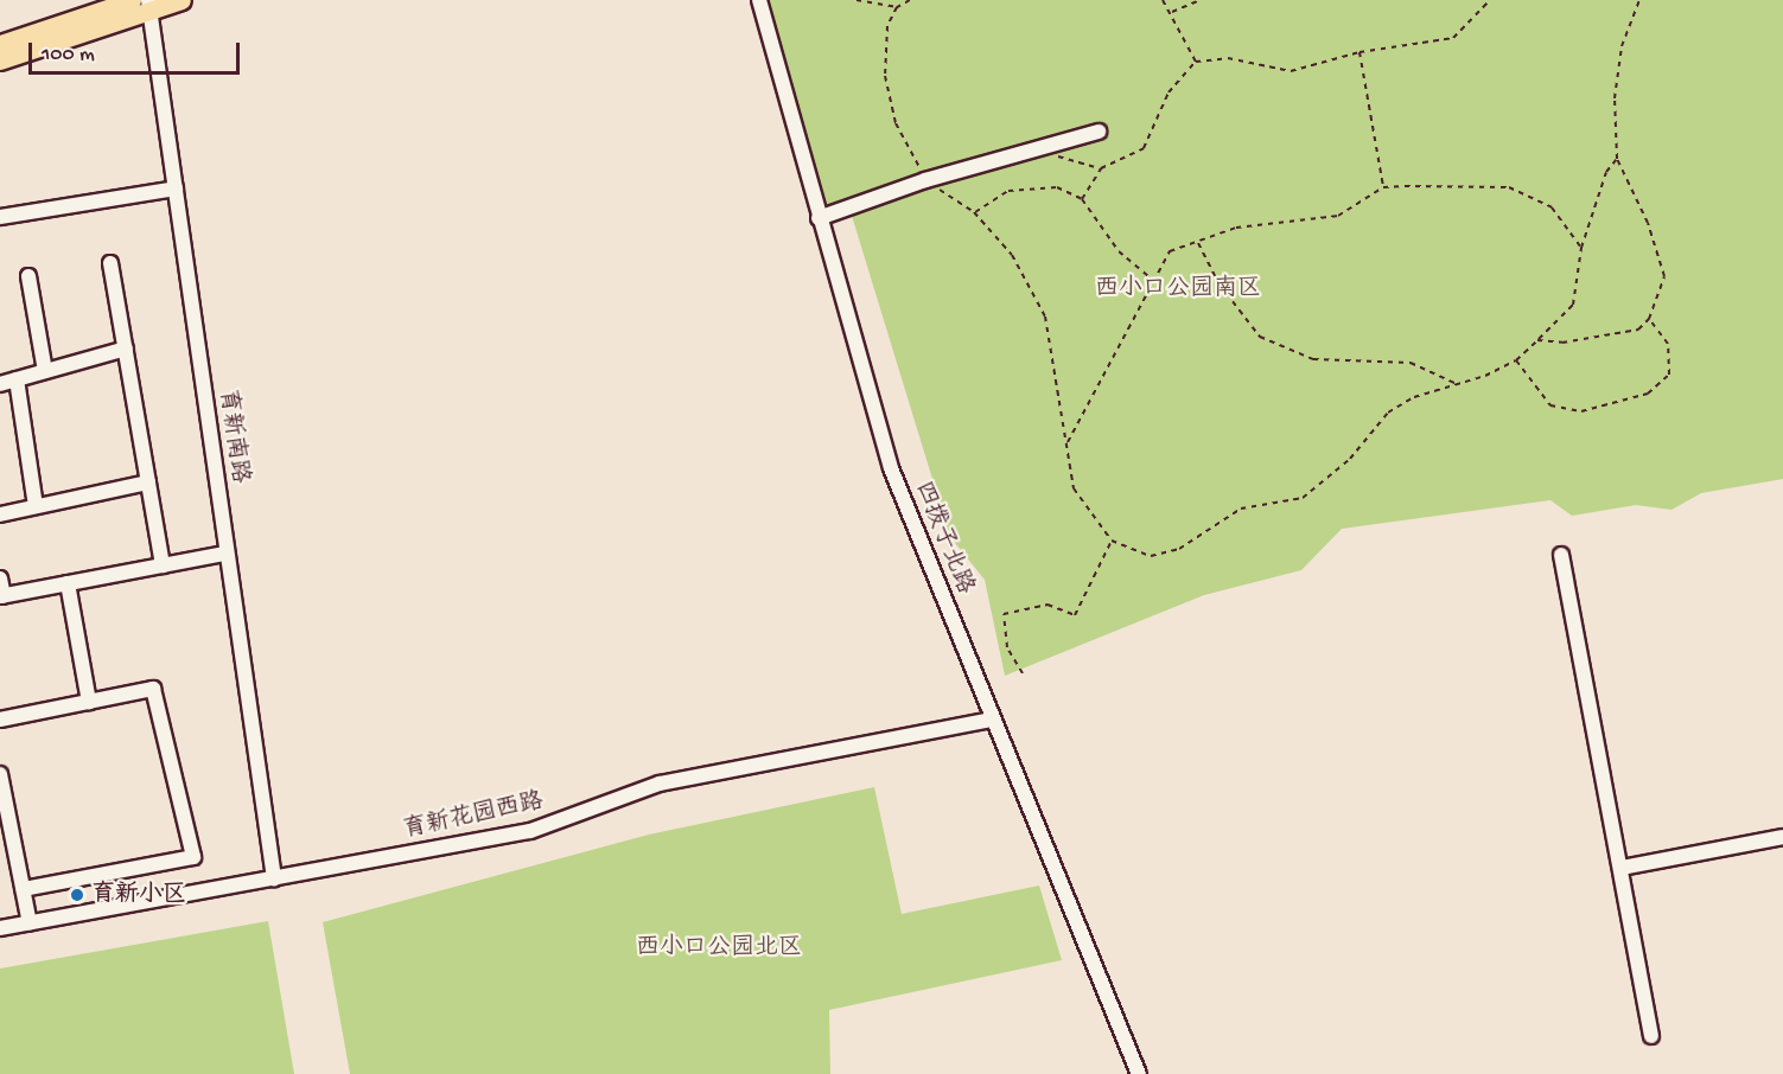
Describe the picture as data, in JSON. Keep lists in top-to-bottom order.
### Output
{
  "streets": {
    "street": ["育新南路", "四拨子北路", "育新花园西路"]
  },
  "crossings": [
    ["育新南路", "育新花园西路"],
    ["四拨子北路", "育新花园西路"]
  ],
  "parks": ["西小口公园南区", "西小口公园北区"],
  "places": ["育新小区"],
  "scale_bar": "100 m"
}
